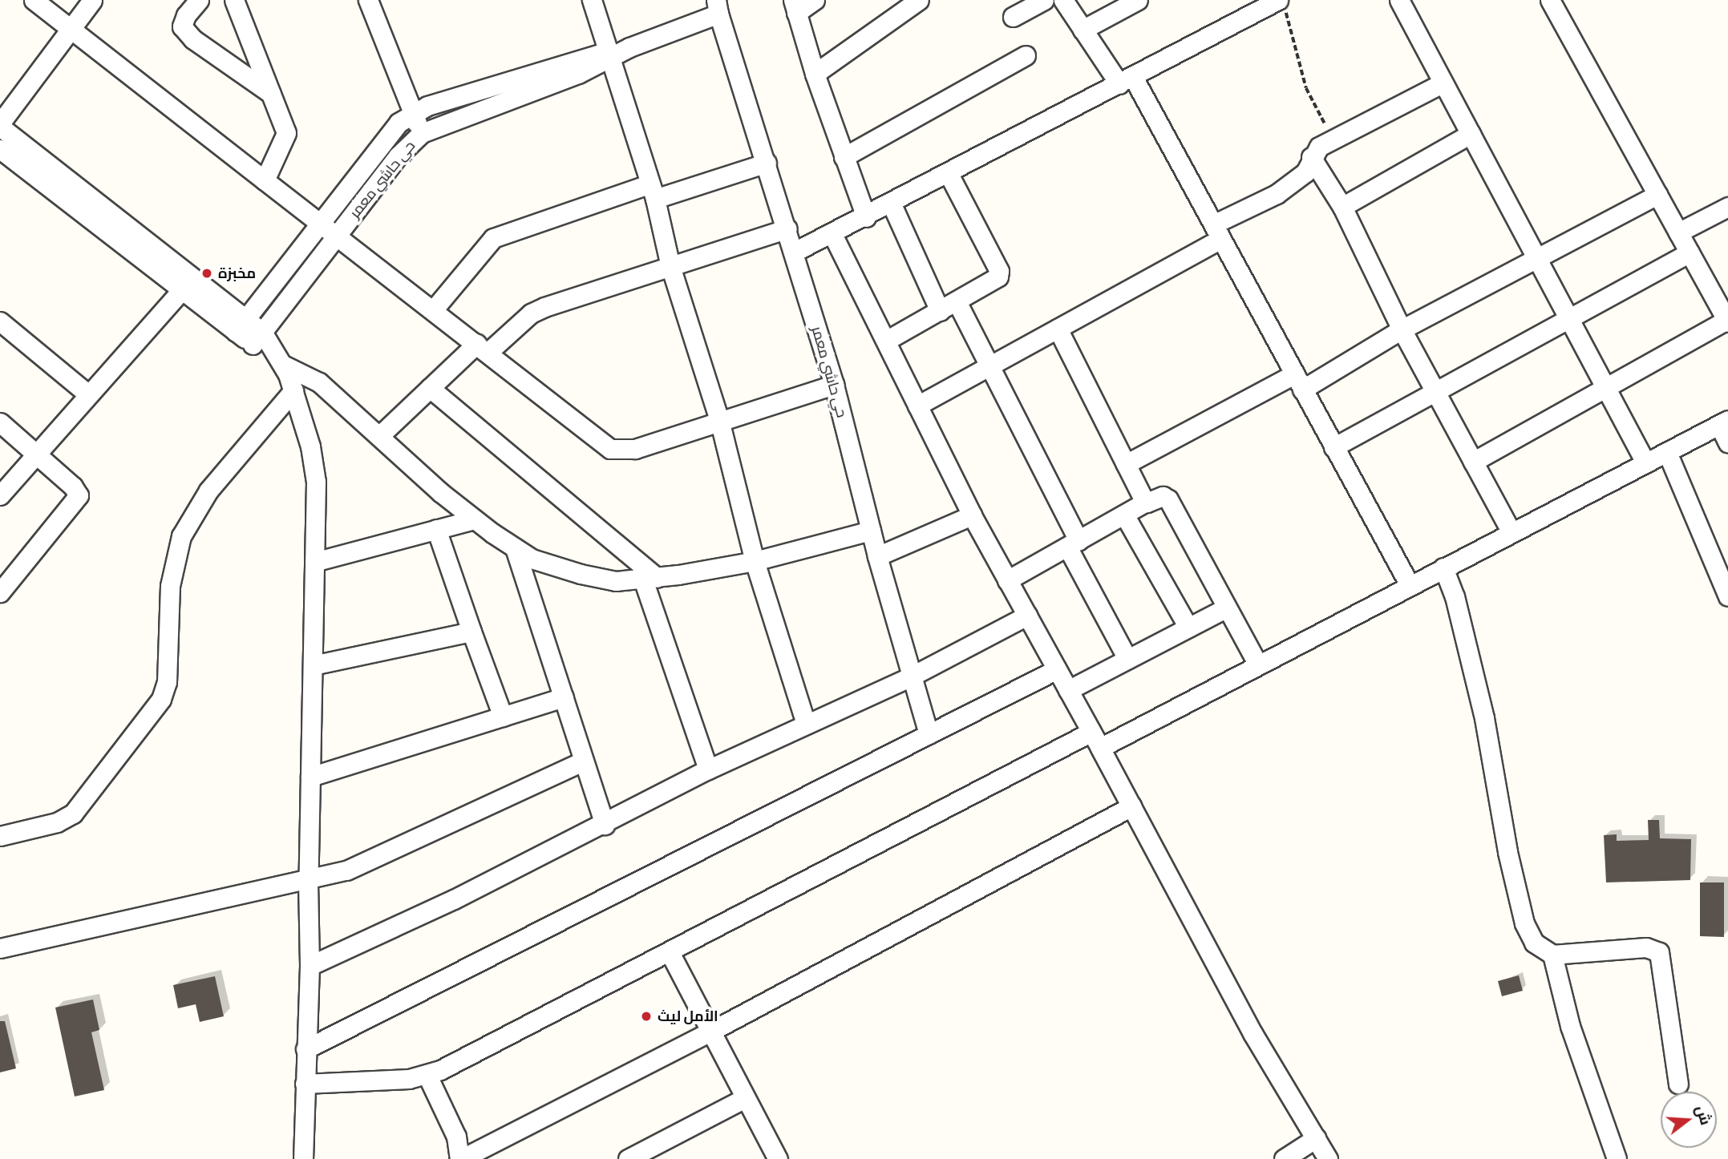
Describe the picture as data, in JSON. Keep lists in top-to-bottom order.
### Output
{
  "streets": {
    "street": ["حي حاشي معمر"]
  },
  "places": ["مخبزة", "الأمل ليث"],
  "north": "right"
}
